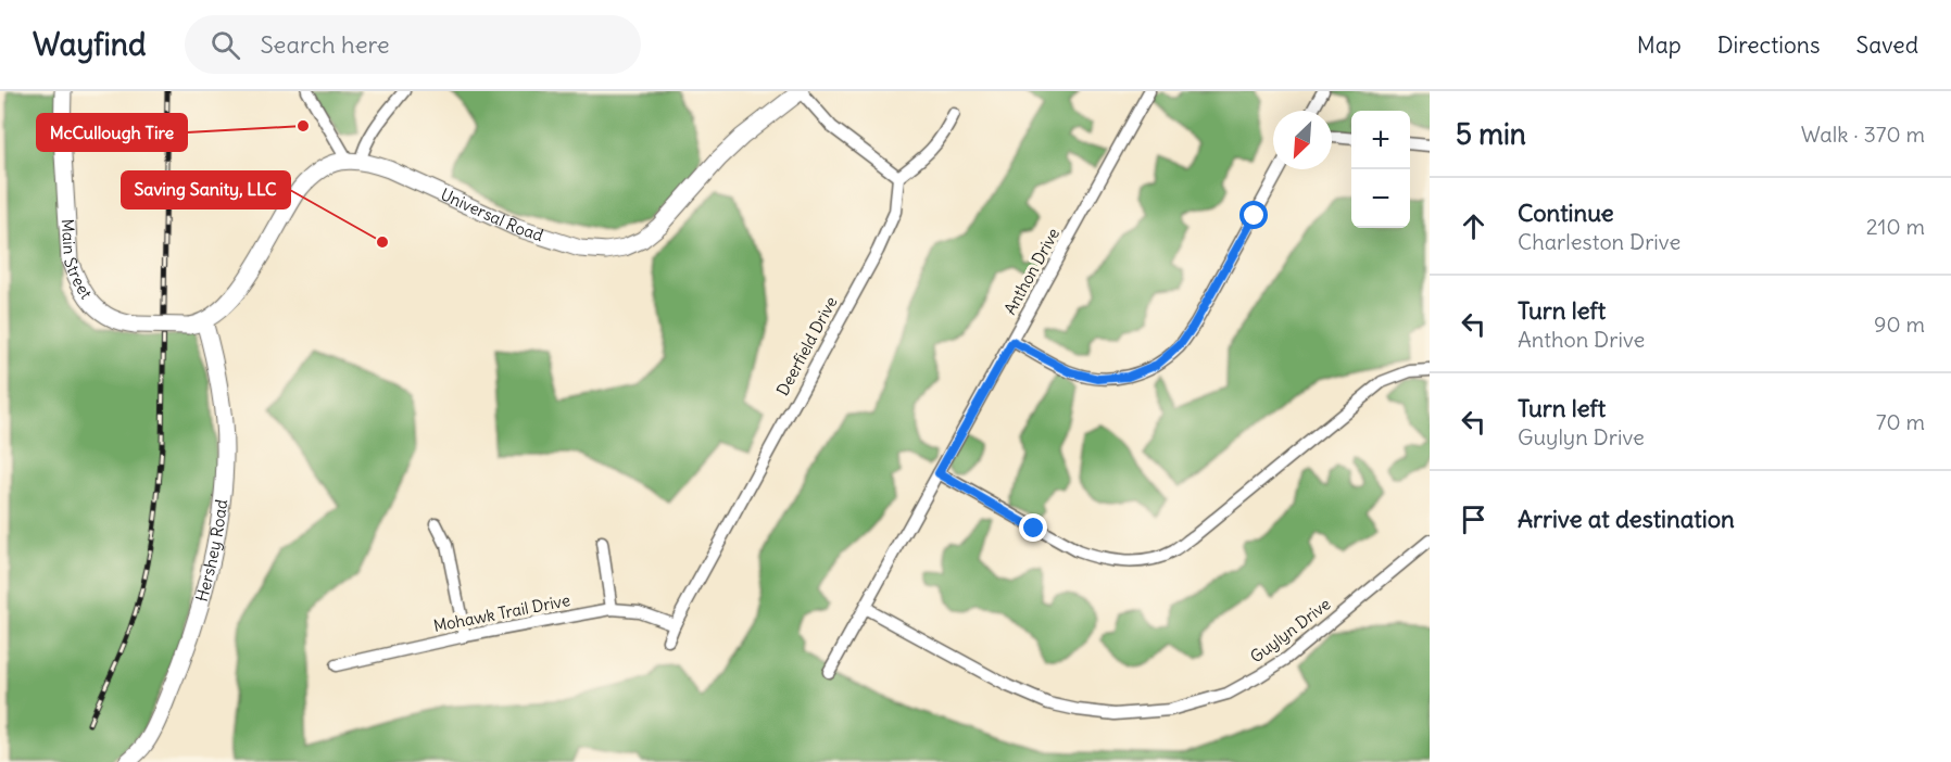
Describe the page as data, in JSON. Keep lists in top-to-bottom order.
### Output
{
  "streets": {
    "street": [
      "Universal Road",
      "Main Street",
      "Anthon Drive",
      "Deerfield Drive",
      "Hershey Road",
      "Mohawk Trail Drive",
      "Guylyn Drive"
    ]
  },
  "crossings": [
    ["Main Street", "Hershey Road"],
    ["Anthon Drive", "Guylyn Drive"],
    ["Deerfield Drive", "Mohawk Trail Drive"]
  ],
  "places": ["McCullough Tire", "Saving Sanity, LLC"],
  "north": "bottom left",
  "page": {
    "header": "Wayfind",
    "search": "Search here",
    "nav": ["Map", "Directions", "Saved"],
    "heading": ["5 min", "Walk · 370 m"],
    "map_buttons": ["+", "−"],
    "list": [
      ["Continue", "Charleston Drive", "210 m"],
      ["Turn left", "Anthon Drive", "90 m"],
      ["Turn left", "Guylyn Drive", "70 m"],
      "Arrive at destination"
    ]
  }
}
